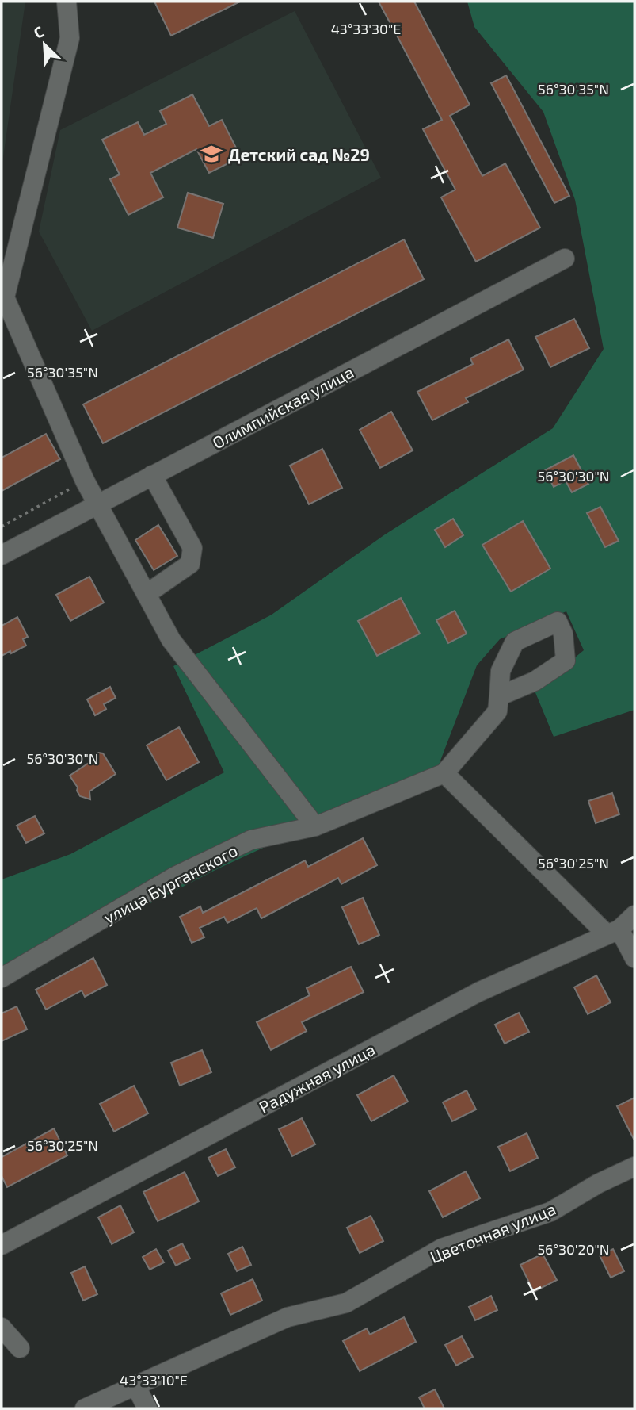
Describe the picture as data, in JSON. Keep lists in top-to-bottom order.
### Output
{
  "streets": {
    "street": [
      "Олимпийская улица",
      "улица Бурганского",
      "Радужная улица",
      "Цветочная улица"
    ]
  },
  "places": {
    "school or university": ["Детский сад №29"]
  },
  "north": "top left",
  "coordinates": [
    "43°33'30\"E",
    "56°30'35\"N",
    "56°30'30\"N",
    "56°30'25\"N",
    "56°30'20\"N",
    "43°33'10\"E"
  ]
}
